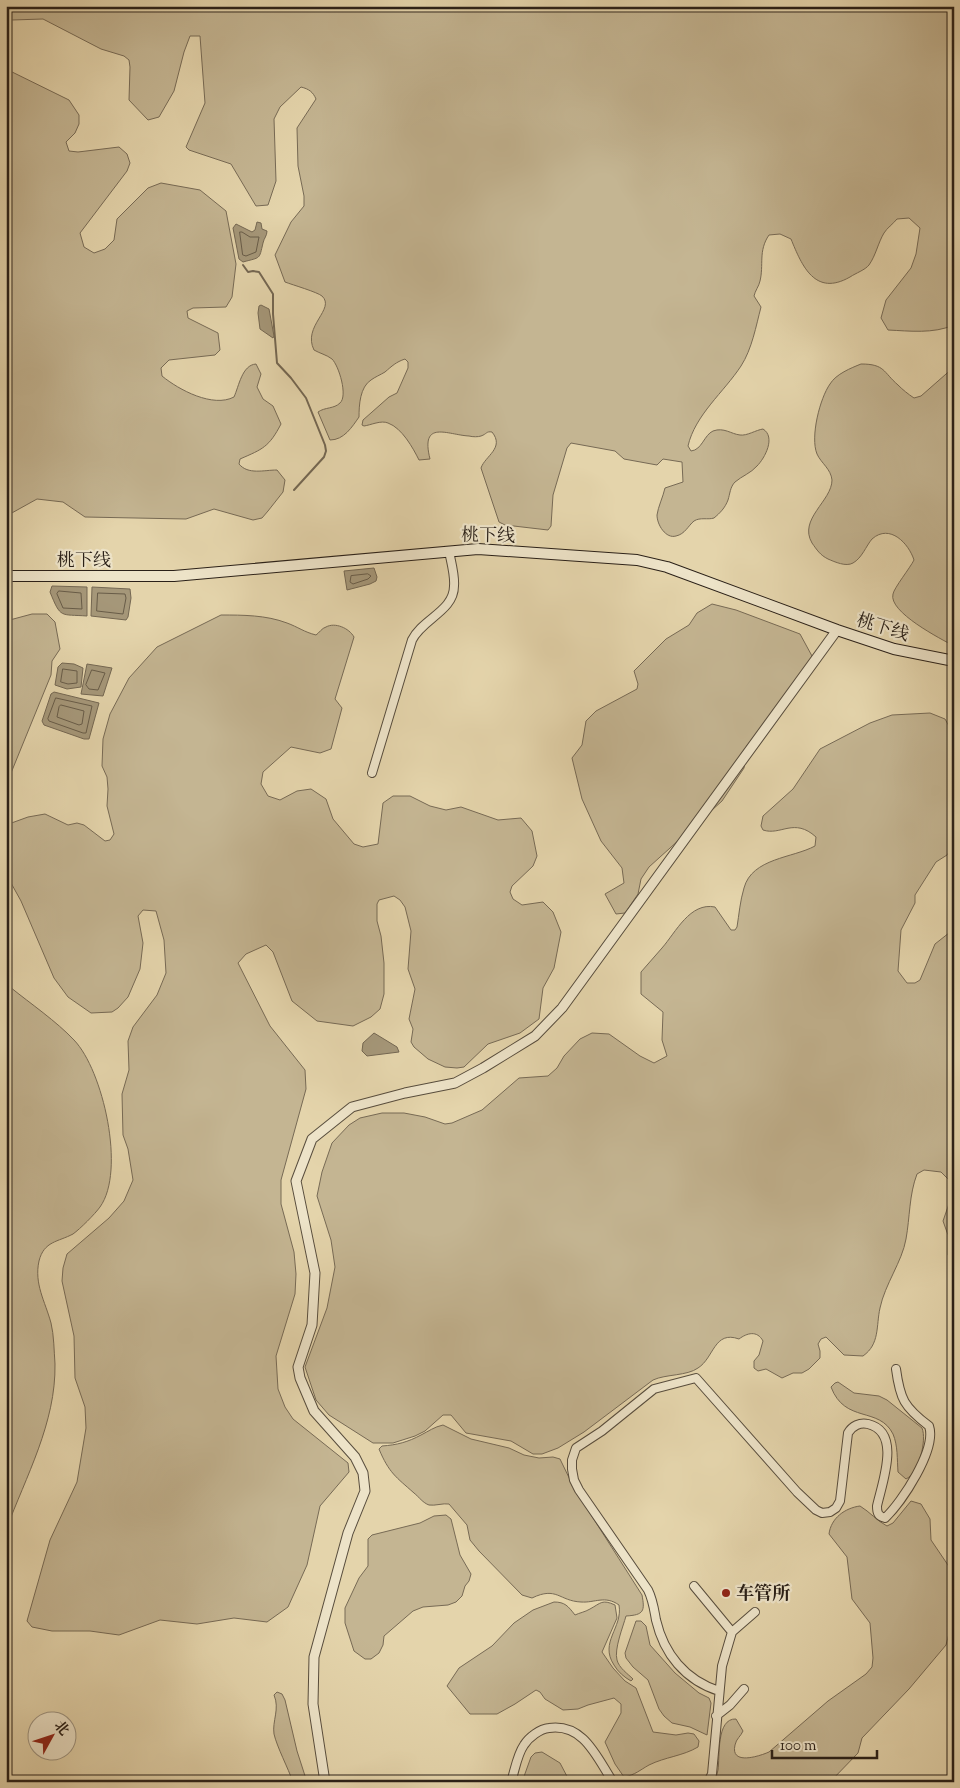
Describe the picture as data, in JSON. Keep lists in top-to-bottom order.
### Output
{
  "streets": {
    "main road": ["桃下线"]
  },
  "places": ["车管所"],
  "scale_bar": "100 m",
  "north": "top right"
}
